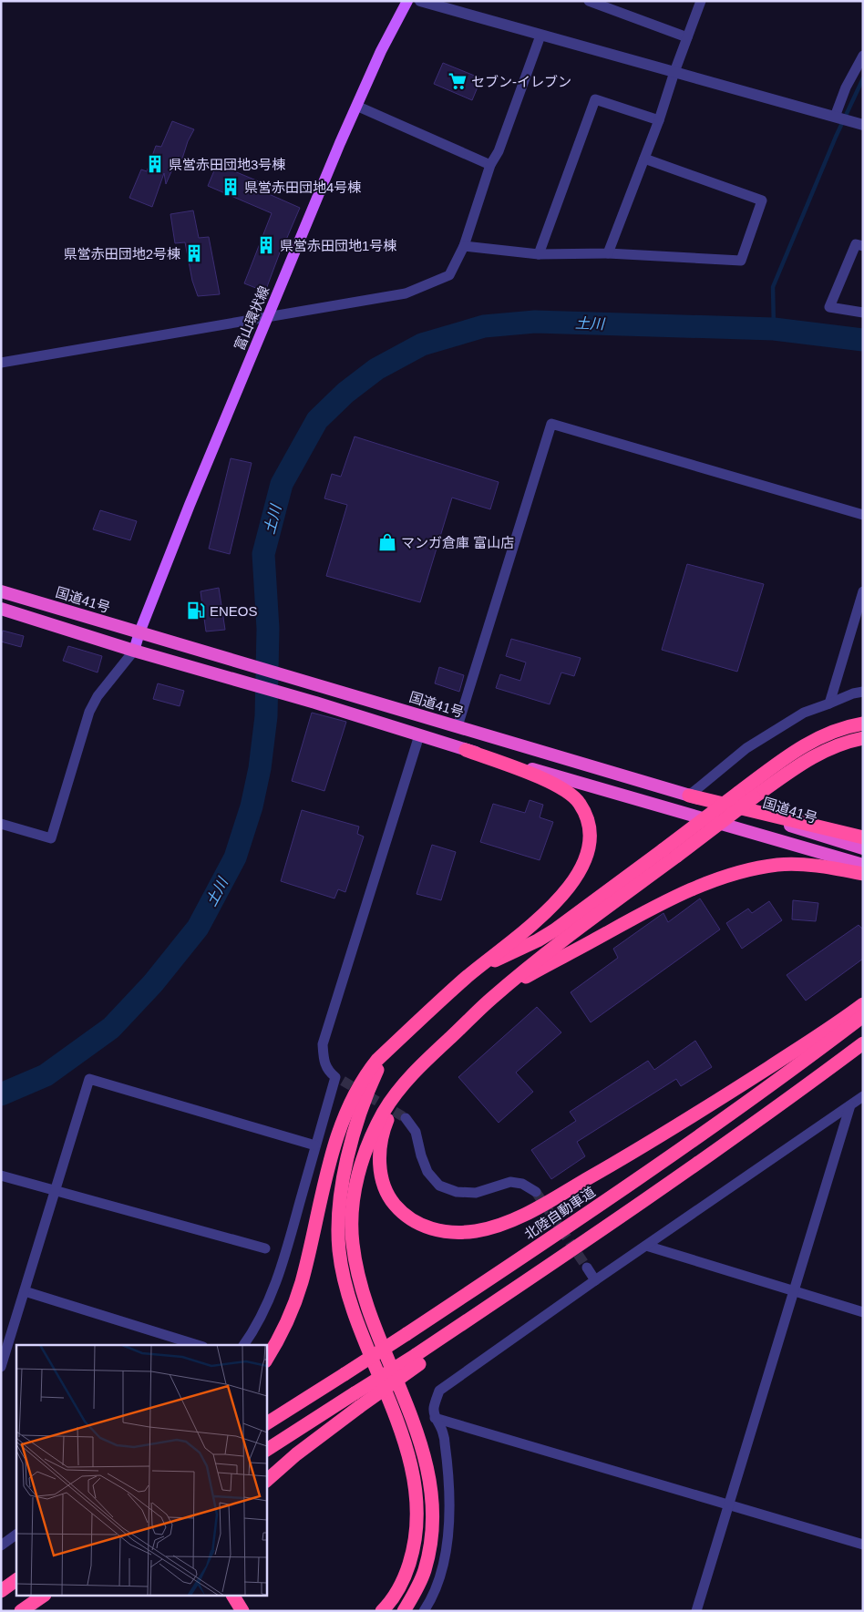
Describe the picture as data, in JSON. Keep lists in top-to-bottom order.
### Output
{
  "streets": {
    "highway": ["国道41号", "北陸自動車道"],
    "main road": ["富山環状線"]
  },
  "crossings": [
    ["富山環状線", "国道41号"]
  ],
  "water": ["土川"],
  "places": {
    "supermarket": ["セブン-イレブン"],
    "building": [
      "県営赤田団地3号棟",
      "県営赤田団地4号棟",
      "県営赤田団地1号棟",
      "県営赤田団地2号棟"
    ],
    "shop": ["マンガ倉庫 富山店"],
    "fuel station": ["ENEOS"]
  }
}
